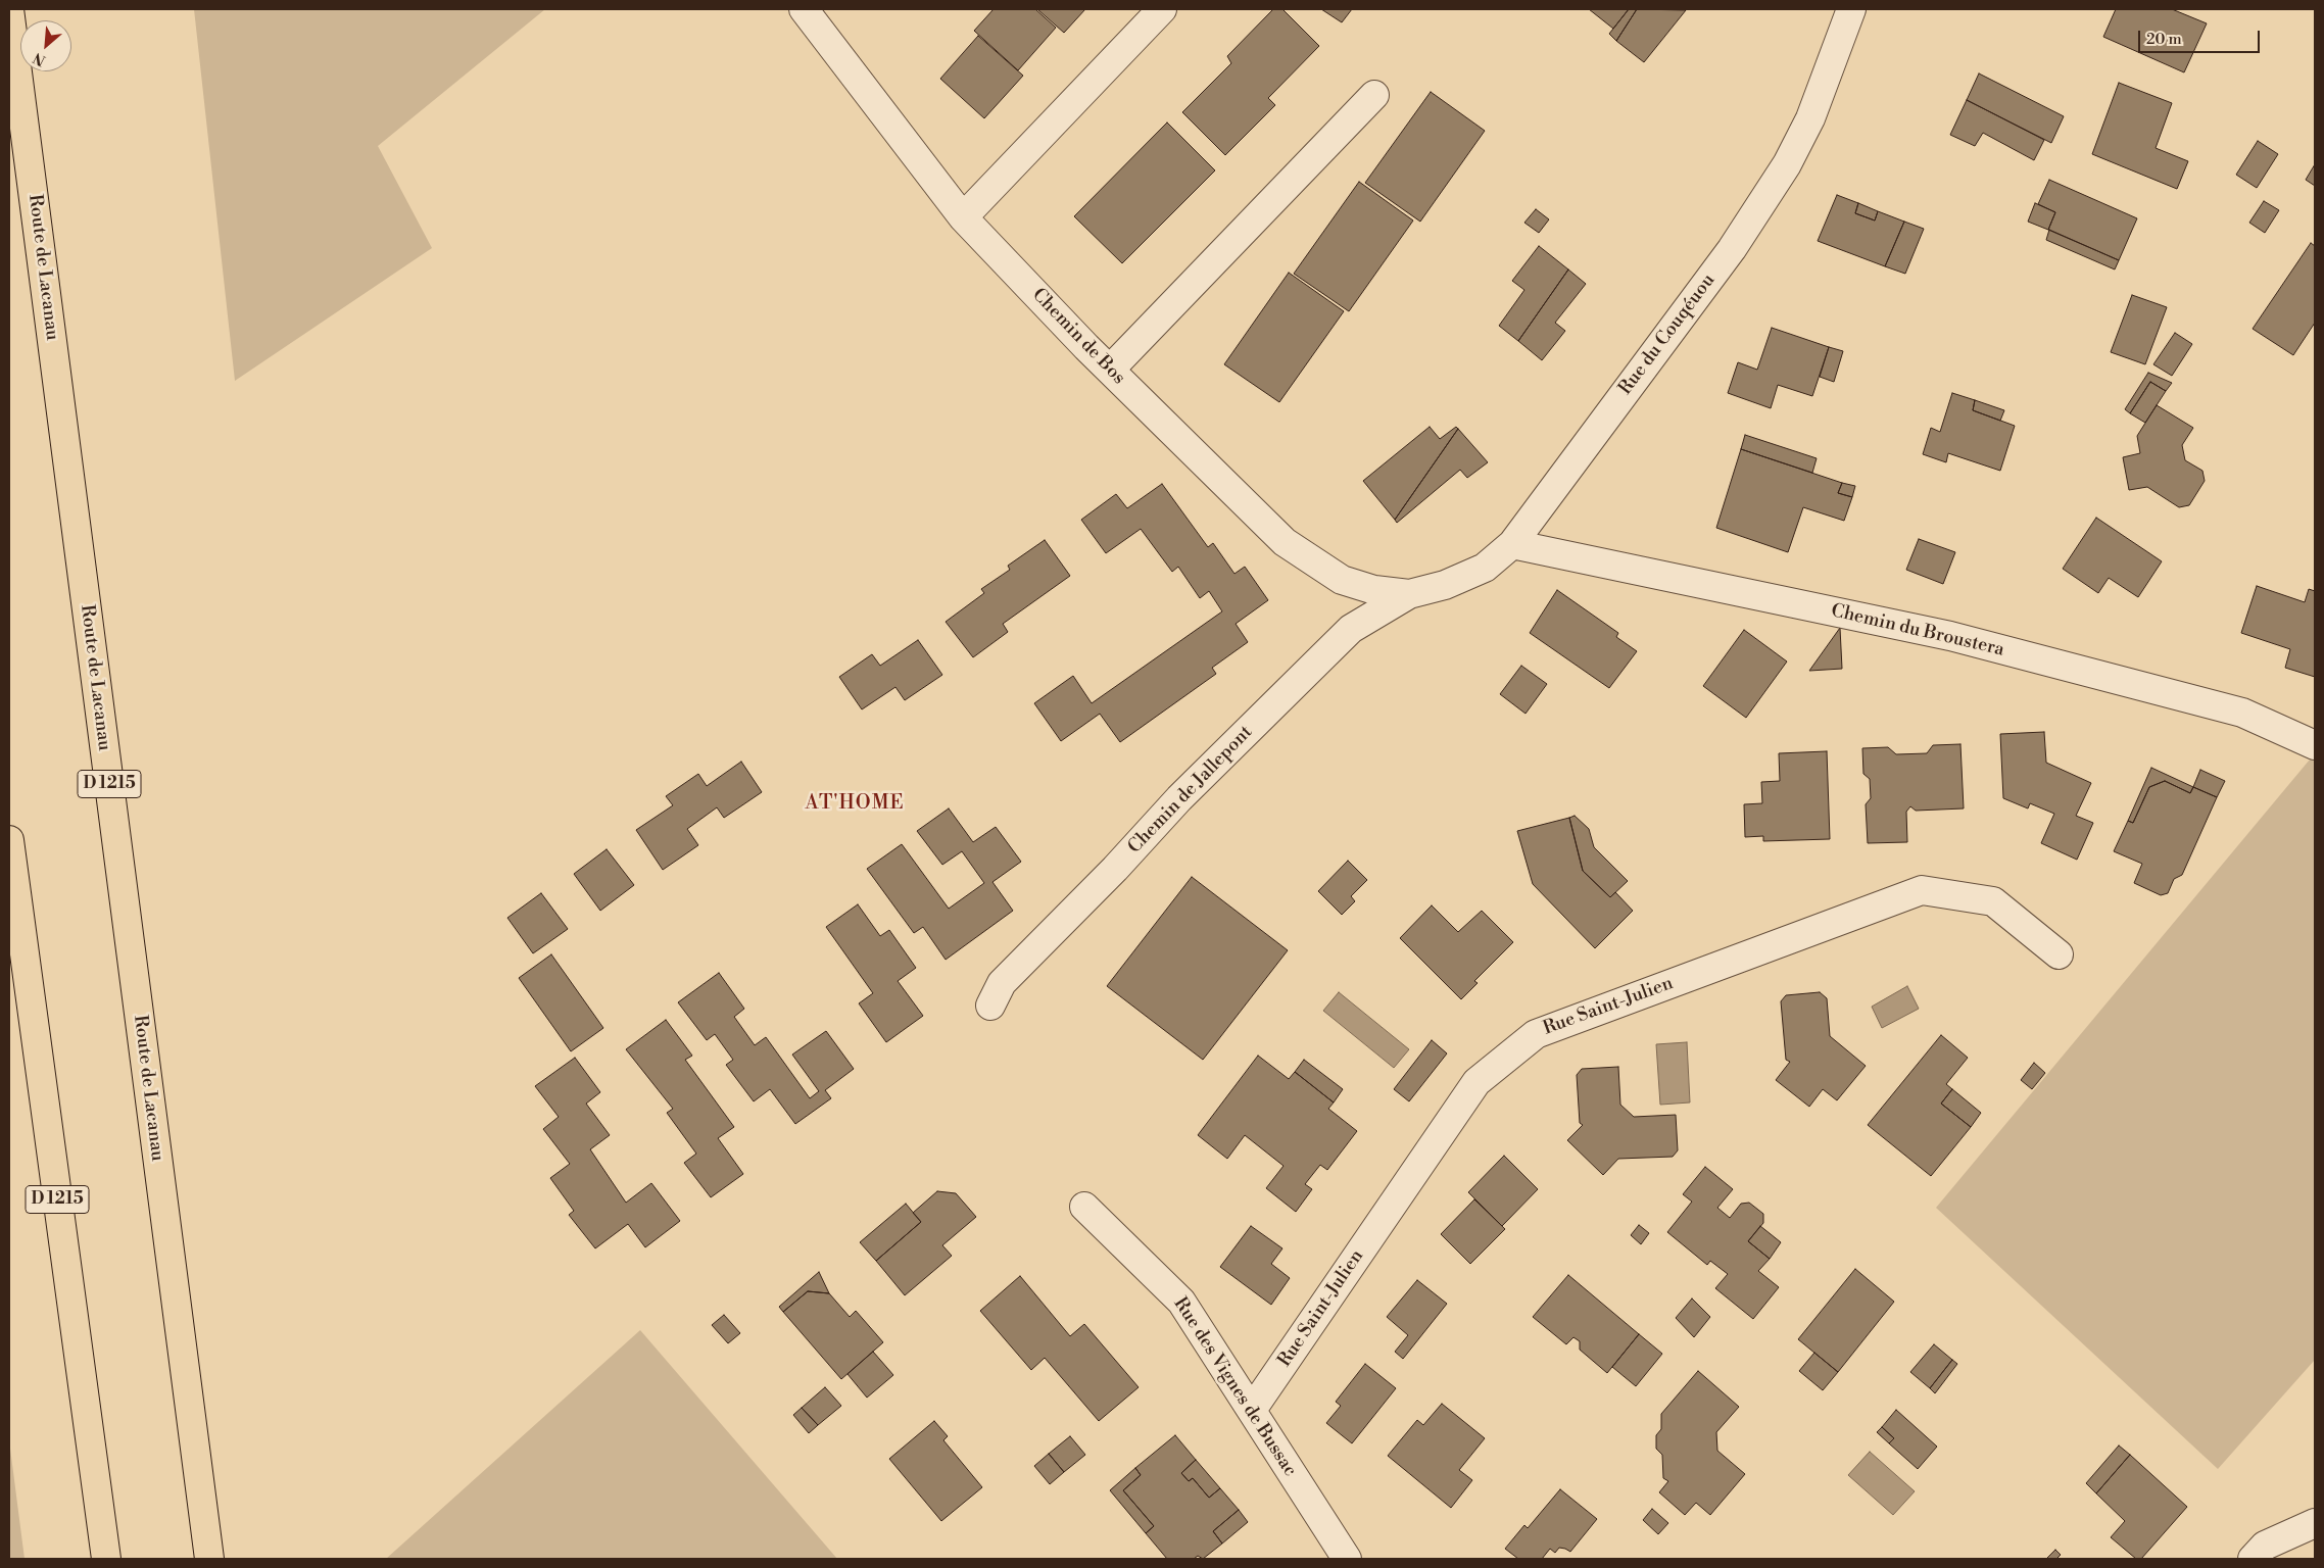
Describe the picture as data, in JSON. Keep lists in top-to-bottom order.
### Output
{
  "streets": {
    "main road": ["Route de Lacanau", "D 1215"],
    "street": [
      "Rue du Couqéuou",
      "Chemin de Bos",
      "Chemin du Broustera",
      "Chemin de Jallepont",
      "Rue Saint-Julien",
      "Rue des Vignes de Bussac"
    ]
  },
  "crossings": [
    ["Rue du Couqéuou", "Chemin de Bos"],
    ["Rue du Couqéuou", "Chemin du Broustera"],
    ["Rue du Couqéuou", "Chemin de Jallepont"],
    ["Chemin de Bos", "Chemin de Jallepont"],
    ["Rue Saint-Julien", "Rue des Vignes de Bussac"]
  ],
  "districts": ["AT'HOME"],
  "scale_bar": "20 m",
  "north": "bottom left"
}
